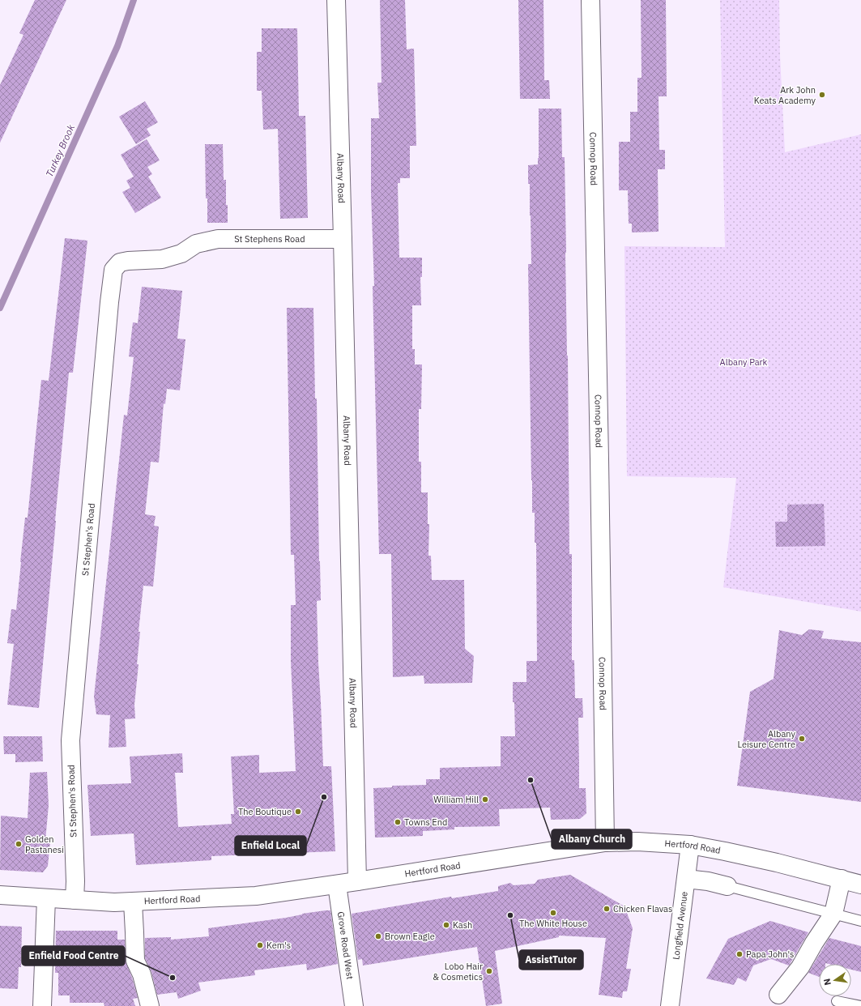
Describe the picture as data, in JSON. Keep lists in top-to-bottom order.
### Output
{
  "streets": {
    "street": [
      "Connop Road",
      "Albany Road",
      "St Stephens Road",
      "St Stephen's Road",
      "Hertford Road",
      "Longfield Avenue",
      "Grove Road West"
    ]
  },
  "crossings": [
    ["Connop Road", "Hertford Road"],
    ["Albany Road", "St Stephens Road"],
    ["Albany Road", "Hertford Road"],
    ["St Stephens Road", "St Stephen's Road"],
    ["St Stephen's Road", "Hertford Road"],
    ["Hertford Road", "Longfield Avenue"],
    ["Hertford Road", "Grove Road West"]
  ],
  "water": ["Turkey Brook"],
  "parks": ["Albany Park"],
  "places": [
    "Ark John Keats Academy",
    "Albany Leisure Centre",
    "Albany Church",
    "Enfield Local",
    "William Hill",
    "The Boutique",
    "Towns End",
    "Golden Pastanesi",
    "Chicken Flavas",
    "The White House",
    "AssistTutor",
    "Kash",
    "Brown Eagle",
    "Kem's",
    "Papa John's",
    "Lobo Hair & Cosmetics",
    "Enfield Food Centre"
  ],
  "north": "left"
}
